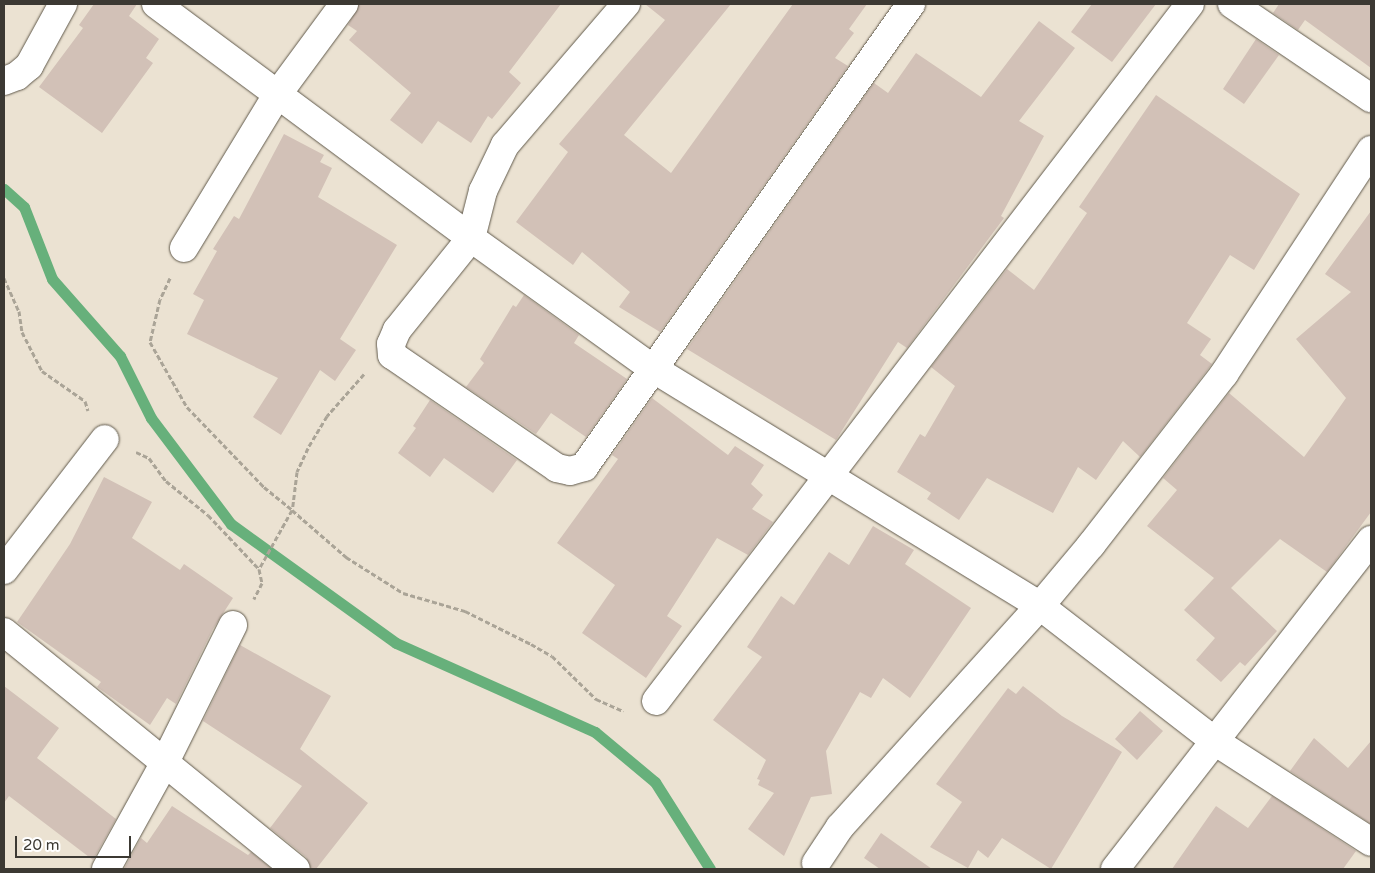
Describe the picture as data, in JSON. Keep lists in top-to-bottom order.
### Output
{
  "scale_bar": "20 m"
}
